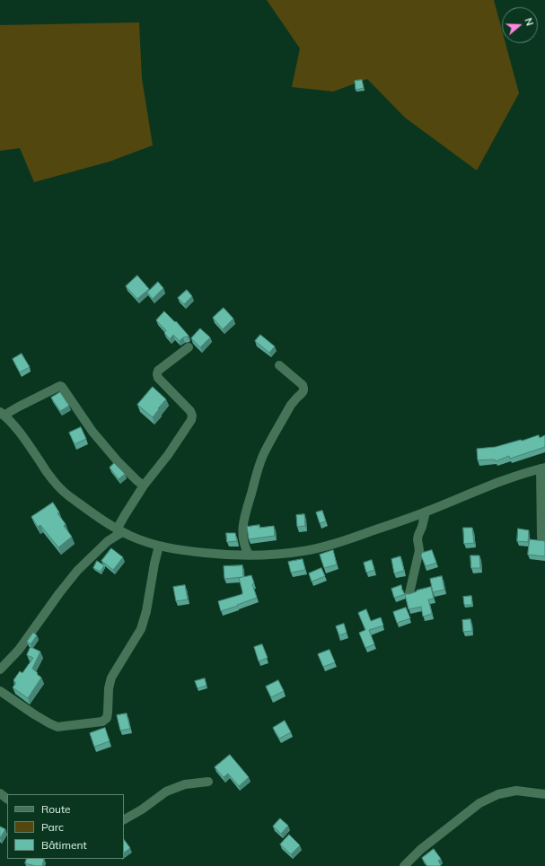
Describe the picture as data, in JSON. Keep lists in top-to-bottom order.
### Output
{
  "legend": ["Route", "Parc", "Bâtiment"],
  "north": "right"
}
